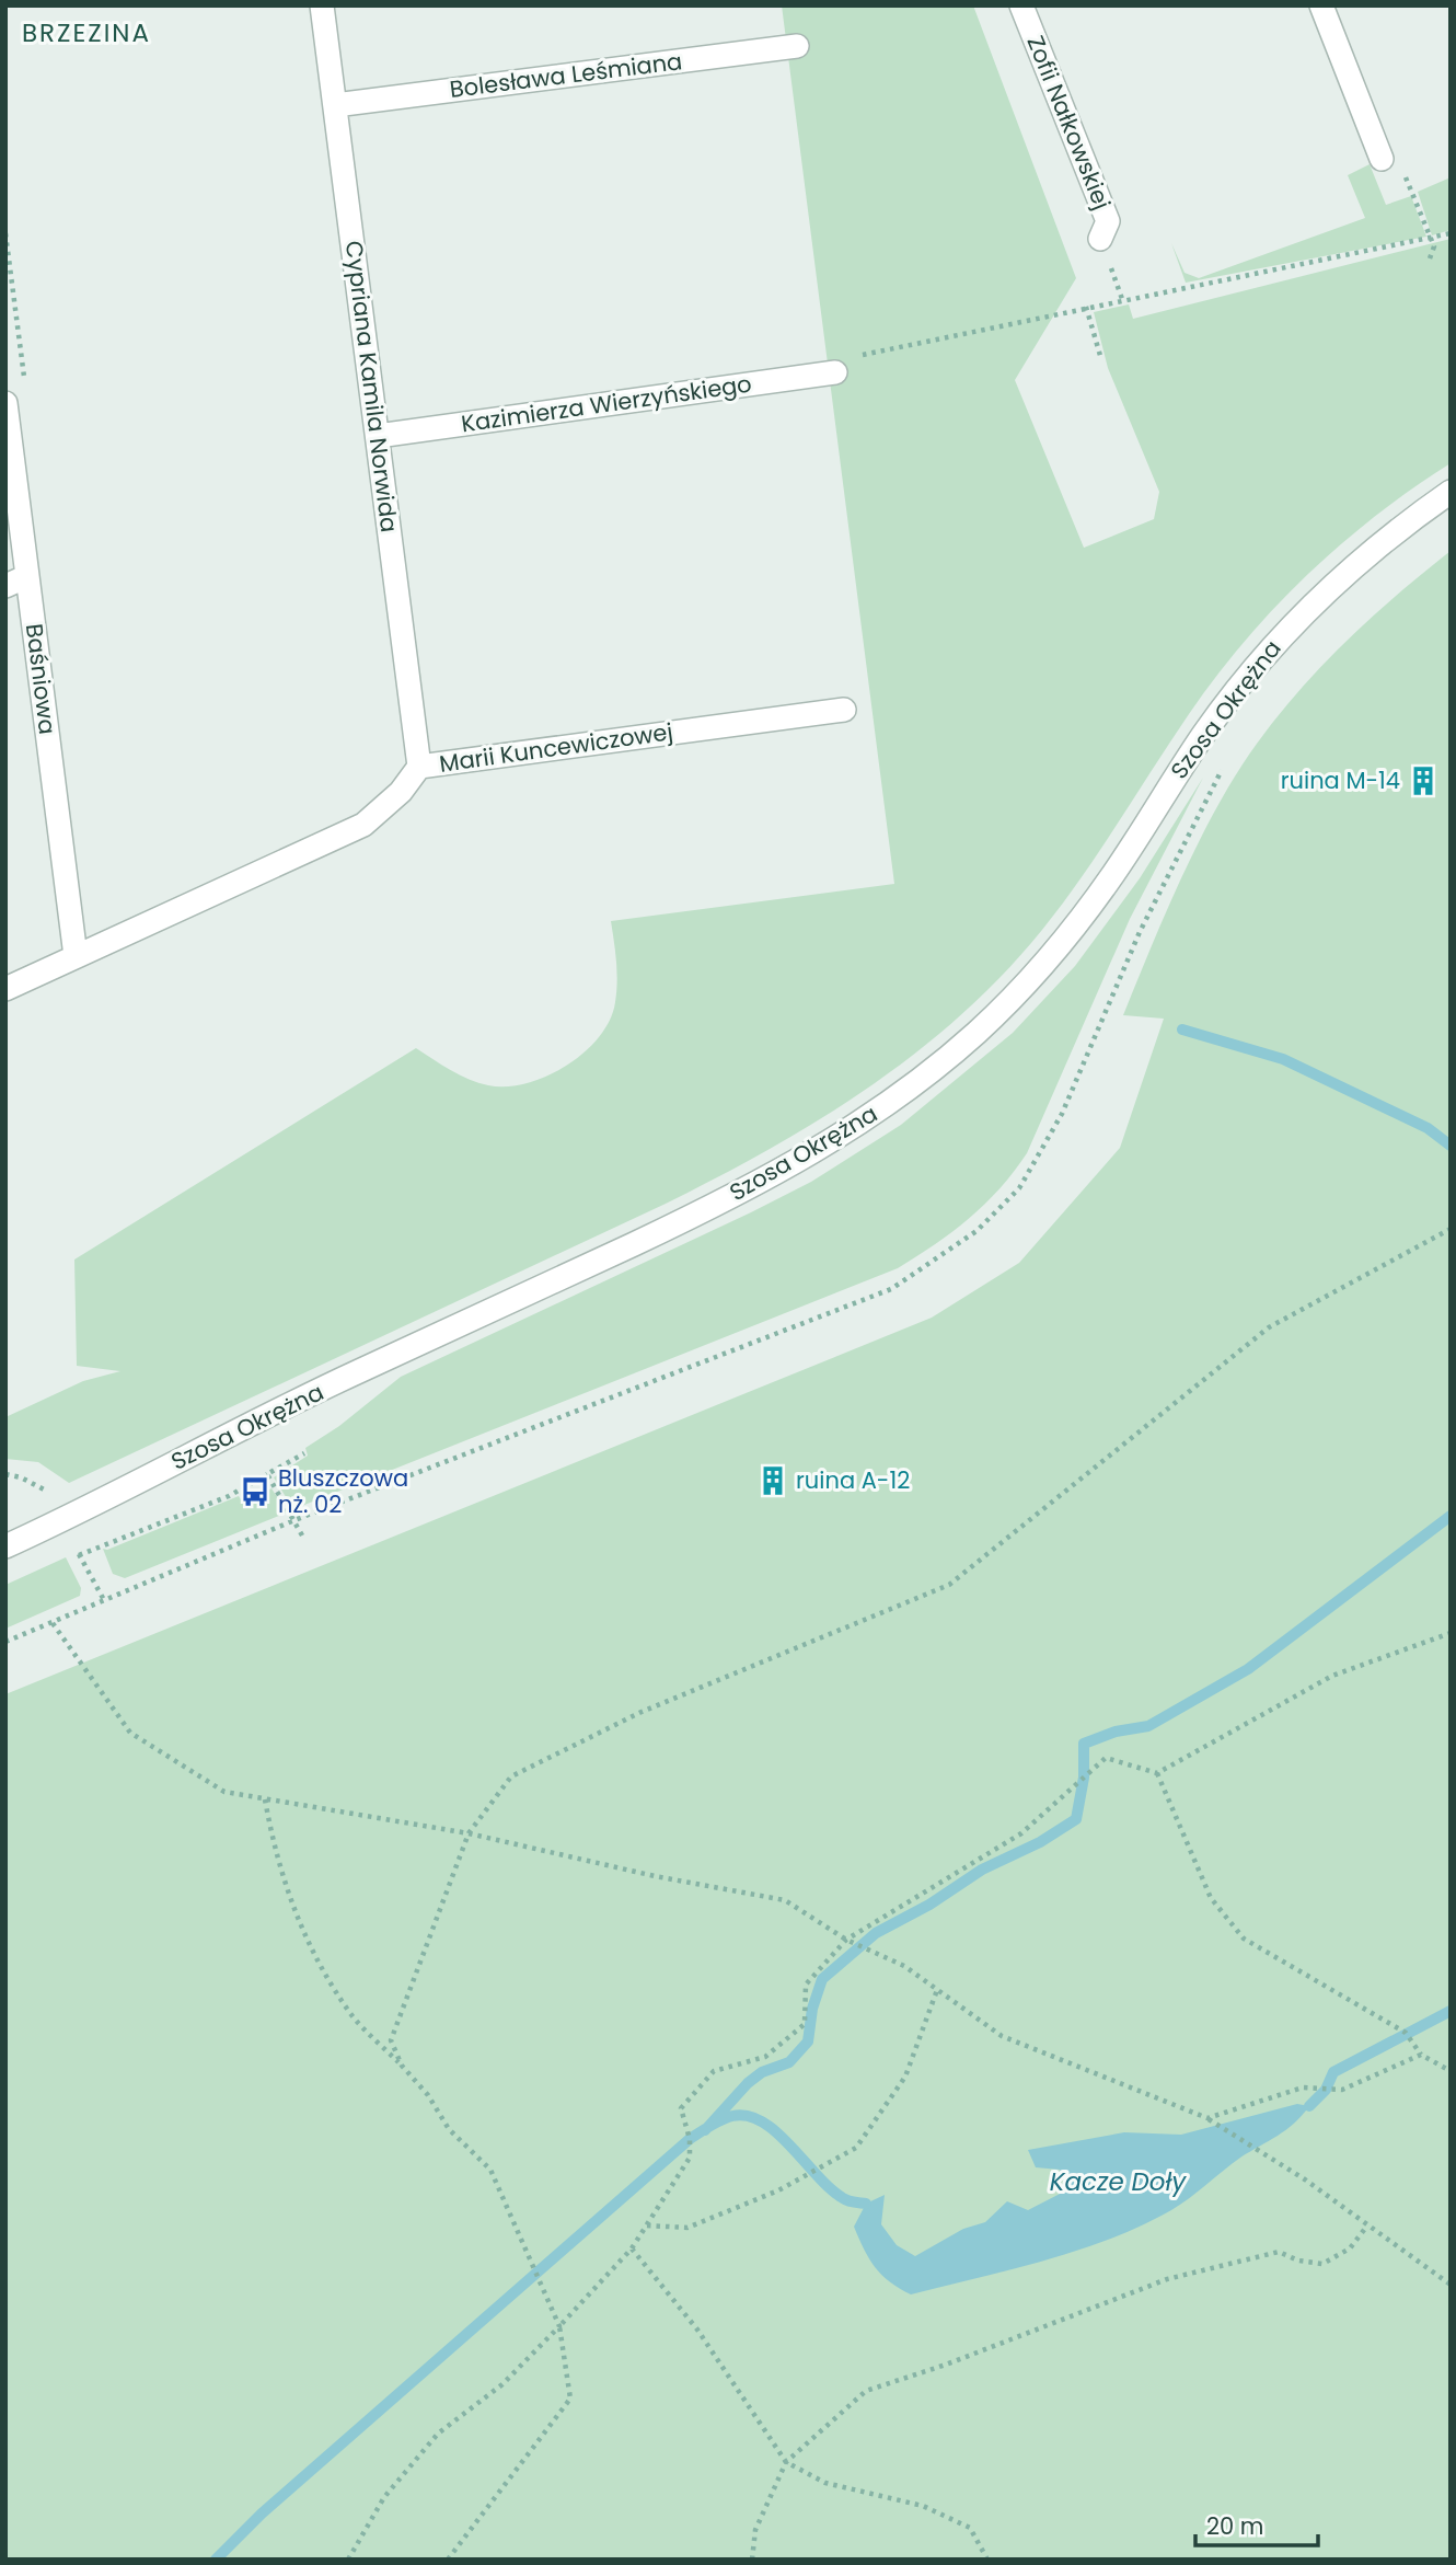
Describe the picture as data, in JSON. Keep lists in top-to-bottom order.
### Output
{
  "streets": {
    "street": [
      "Bolesława Leśmiana",
      "Zofii Nałkowskiej",
      "Cypriana Kamila Norwida",
      "Kazimierza Wierzyńskiego",
      "Baśniowa",
      "Szosa Okrężna",
      "Marii Kuncewiczowej"
    ]
  },
  "crossings": [
    ["Bolesława Leśmiana", "Cypriana Kamila Norwida"],
    ["Cypriana Kamila Norwida", "Kazimierza Wierzyńskiego"],
    ["Cypriana Kamila Norwida", "Marii Kuncewiczowej"],
    ["Baśniowa", "Marii Kuncewiczowej"]
  ],
  "districts": ["BRZEZINA"],
  "water": ["Kacze Doły"],
  "places": {
    "building": ["ruina M-14", "ruina A-12"],
    "bus stop": ["Bluszczowa nż. 02"]
  },
  "scale_bar": "20 m"
}
